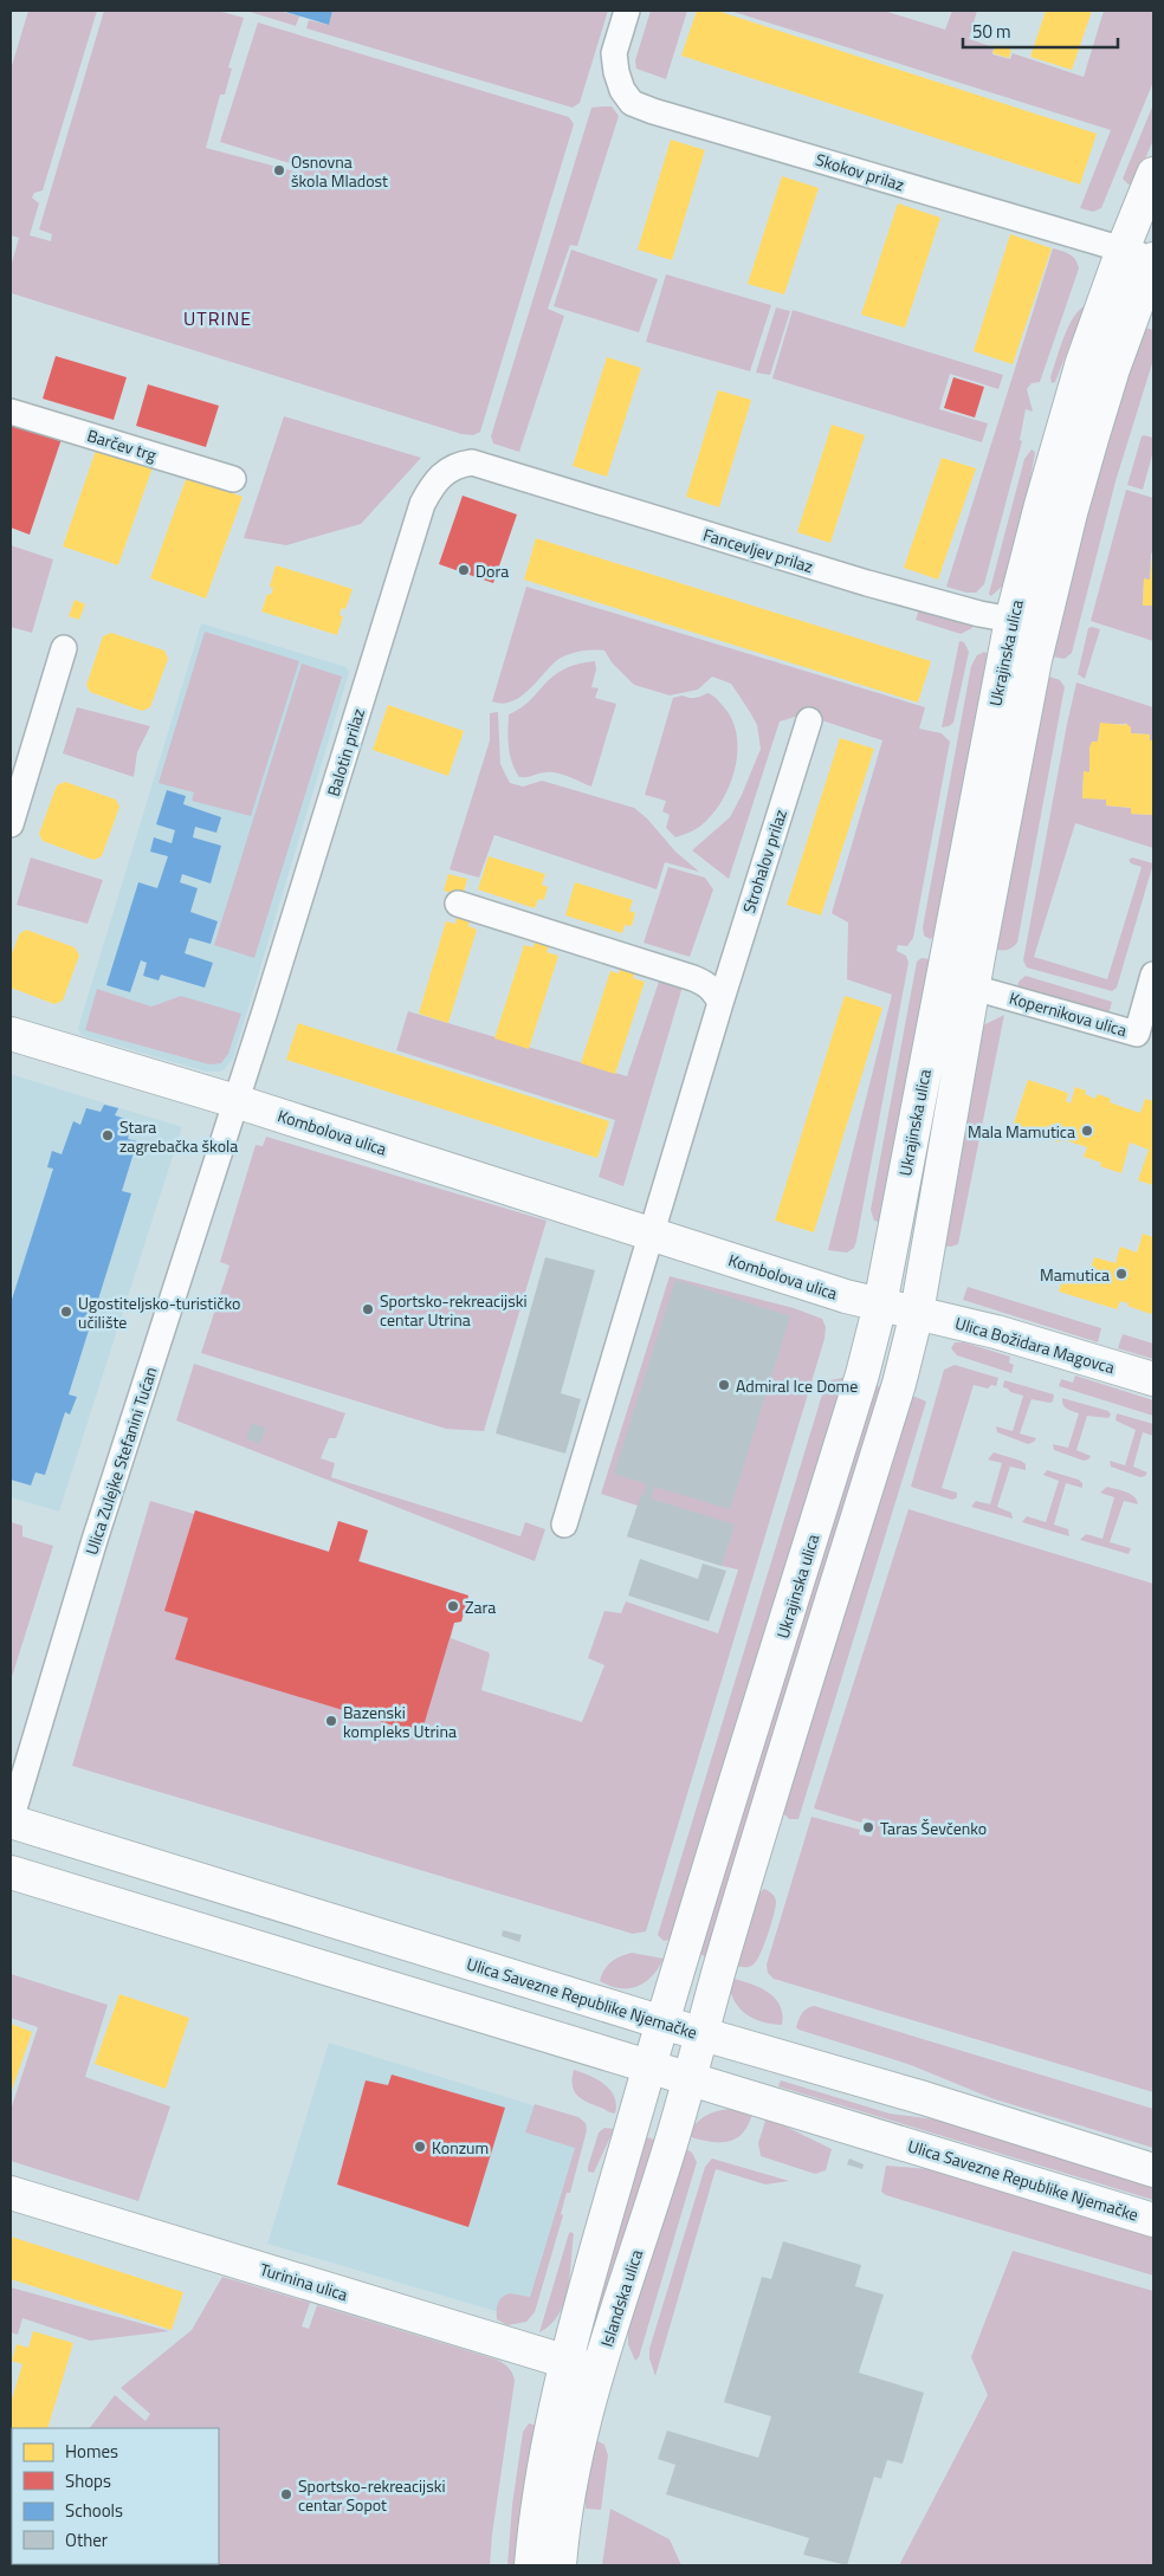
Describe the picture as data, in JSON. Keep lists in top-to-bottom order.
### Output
{
  "streets": {
    "street": [
      "Skokov prilaz",
      "Barčev trg",
      "Fancevljev prilaz",
      "Ukrajinska ulica",
      "Balotin prilaz",
      "Strohalov prilaz",
      "Kopernikova ulica",
      "Kombolova ulica",
      "Ulica Božidara Magovca",
      "Ulica Zulejke Stefanini Tućan",
      "Ulica Savezne Republike Njemačke",
      "Turinina ulica",
      "Islandska ulica"
    ]
  },
  "crossings": [
    ["Skokov prilaz", "Ukrajinska ulica"],
    ["Fancevljev prilaz", "Ukrajinska ulica"],
    ["Fancevljev prilaz", "Balotin prilaz"],
    ["Ukrajinska ulica", "Kopernikova ulica"],
    ["Ukrajinska ulica", "Kombolova ulica"],
    ["Ukrajinska ulica", "Ulica Božidara Magovca"],
    ["Ukrajinska ulica", "Ulica Savezne Republike Njemačke"],
    ["Ukrajinska ulica", "Islandska ulica"],
    ["Balotin prilaz", "Kombolova ulica"],
    ["Balotin prilaz", "Ulica Zulejke Stefanini Tućan"],
    ["Strohalov prilaz", "Kombolova ulica"],
    ["Kombolova ulica", "Ulica Božidara Magovca"],
    ["Kombolova ulica", "Ulica Zulejke Stefanini Tućan"],
    ["Ulica Zulejke Stefanini Tućan", "Ulica Savezne Republike Njemačke"],
    ["Ulica Savezne Republike Njemačke", "Islandska ulica"],
    ["Turinina ulica", "Islandska ulica"]
  ],
  "districts": ["UTRINE"],
  "places": [
    "Osnovna škola Mladost",
    "Dora",
    "Mala Mamutica",
    "Stara zagrebačka škola",
    "Mamutica",
    "Sportsko-rekreacijski centar Utrina",
    "Ugostiteljsko-turističko učilište",
    "Admiral Ice Dome",
    "Zara",
    "Bazenski kompleks Utrina",
    "Taras Ševčenko",
    "Konzum",
    "Sportsko-rekreacijski centar Sopot"
  ],
  "legend": [
    "Homes",
    "Shops",
    "Schools",
    "Other"
  ],
  "scale_bar": "50 m"
}
